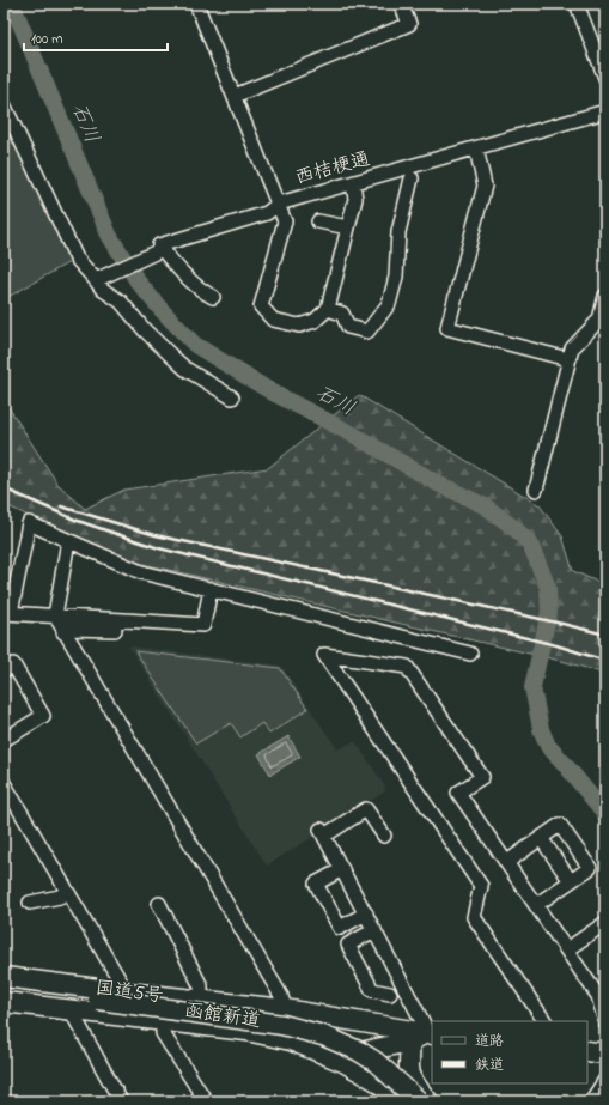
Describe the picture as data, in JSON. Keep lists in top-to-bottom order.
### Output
{
  "streets": {
    "highway": ["国道5号", "函館新道"],
    "street": ["西桔梗通"]
  },
  "water": ["石川"],
  "legend": ["道路", "鉄道"],
  "scale_bar": "100 m"
}
